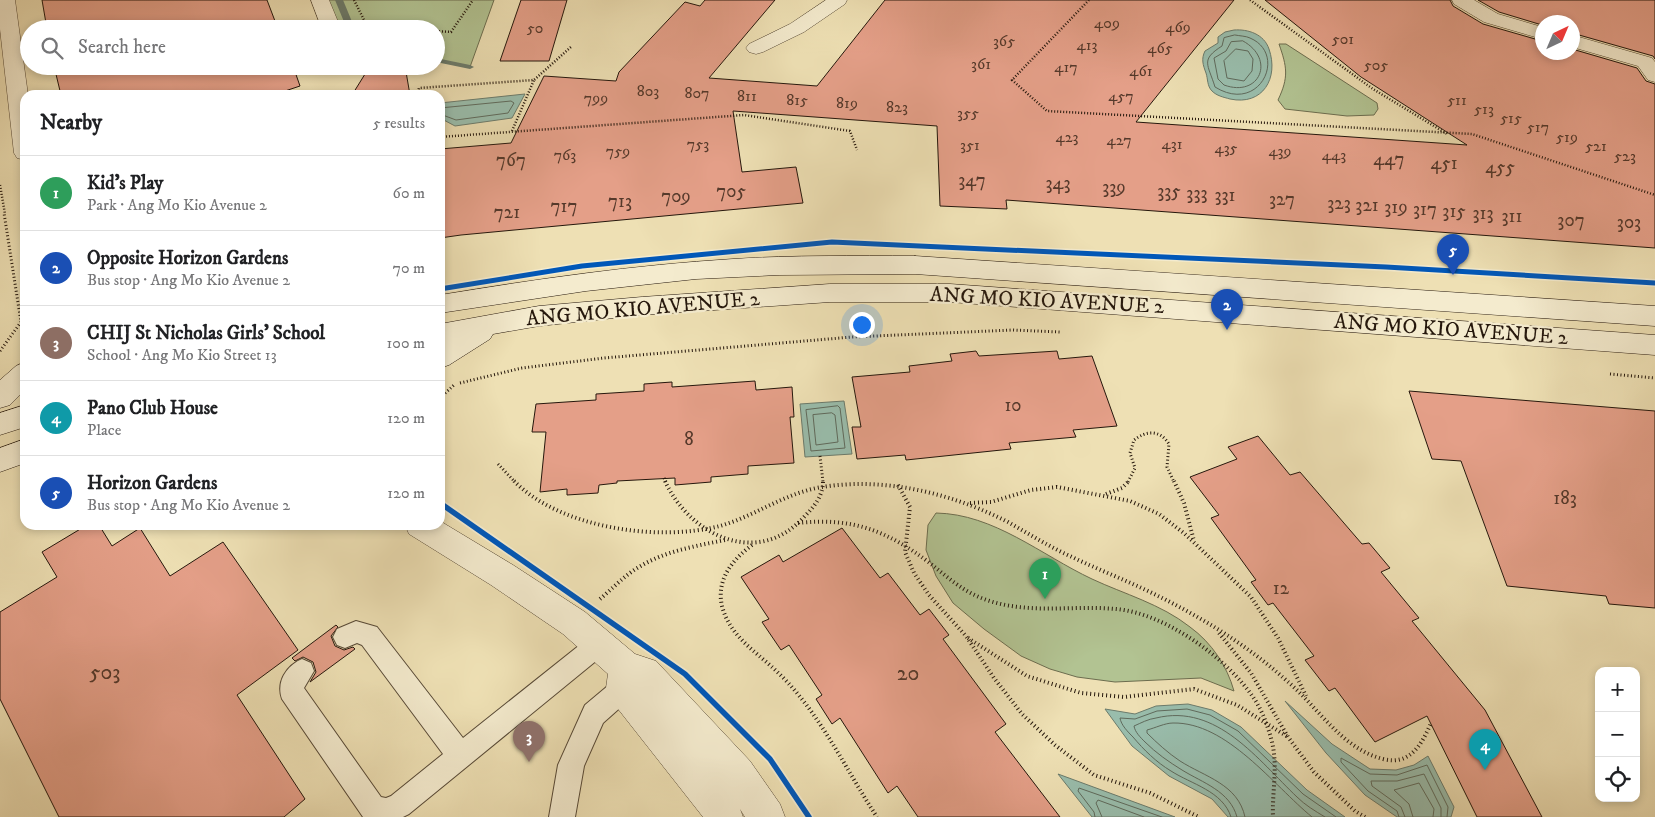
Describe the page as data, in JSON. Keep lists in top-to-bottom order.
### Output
{
  "streets": {
    "main road": ["ANG MO KIO AVENUE 2"]
  },
  "house_numbers": [
    "409",
    "469",
    "50",
    "501",
    "365",
    "413",
    "465",
    "361",
    "505",
    "417",
    "461",
    "803",
    "807",
    "811",
    "457",
    "799",
    "815",
    "511",
    "819",
    "823",
    "513",
    "355",
    "515",
    "517",
    "423",
    "519",
    "427",
    "753",
    "431",
    "351",
    "521",
    "435",
    "759",
    "439",
    "763",
    "443",
    "523",
    "447",
    "767",
    "451",
    "455",
    "347",
    "343",
    "339",
    "705",
    "335",
    "333",
    "331",
    "709",
    "327",
    "713",
    "323",
    "321",
    "717",
    "319",
    "317",
    "315",
    "721",
    "313",
    "311",
    "307",
    "303",
    "10",
    "8",
    "183",
    "12",
    "503",
    "20"
  ],
  "north": "top right",
  "page": {
    "search": "Search here",
    "heading": ["Nearby", "5 results"],
    "list": [
      {
        "mark": "1",
        "name": "Kid's Play",
        "note": "Park · Ang Mo Kio Avenue 2",
        "value": "60 m"
      },
      {
        "mark": "2",
        "name": "Opposite Horizon Gardens",
        "note": "Bus stop · Ang Mo Kio Avenue 2",
        "value": "70 m"
      },
      {
        "mark": "3",
        "name": "CHIJ St Nicholas Girls' School",
        "note": "School · Ang Mo Kio Street 13",
        "value": "100 m"
      },
      {
        "mark": "4",
        "name": "Pano Club House",
        "note": "Place",
        "value": "120 m"
      },
      {
        "mark": "5",
        "name": "Horizon Gardens",
        "note": "Bus stop · Ang Mo Kio Avenue 2",
        "value": "120 m"
      }
    ],
    "pins": [
      "5",
      "2",
      "1",
      "3",
      "4"
    ],
    "map_buttons": ["+", "−"]
  }
}
